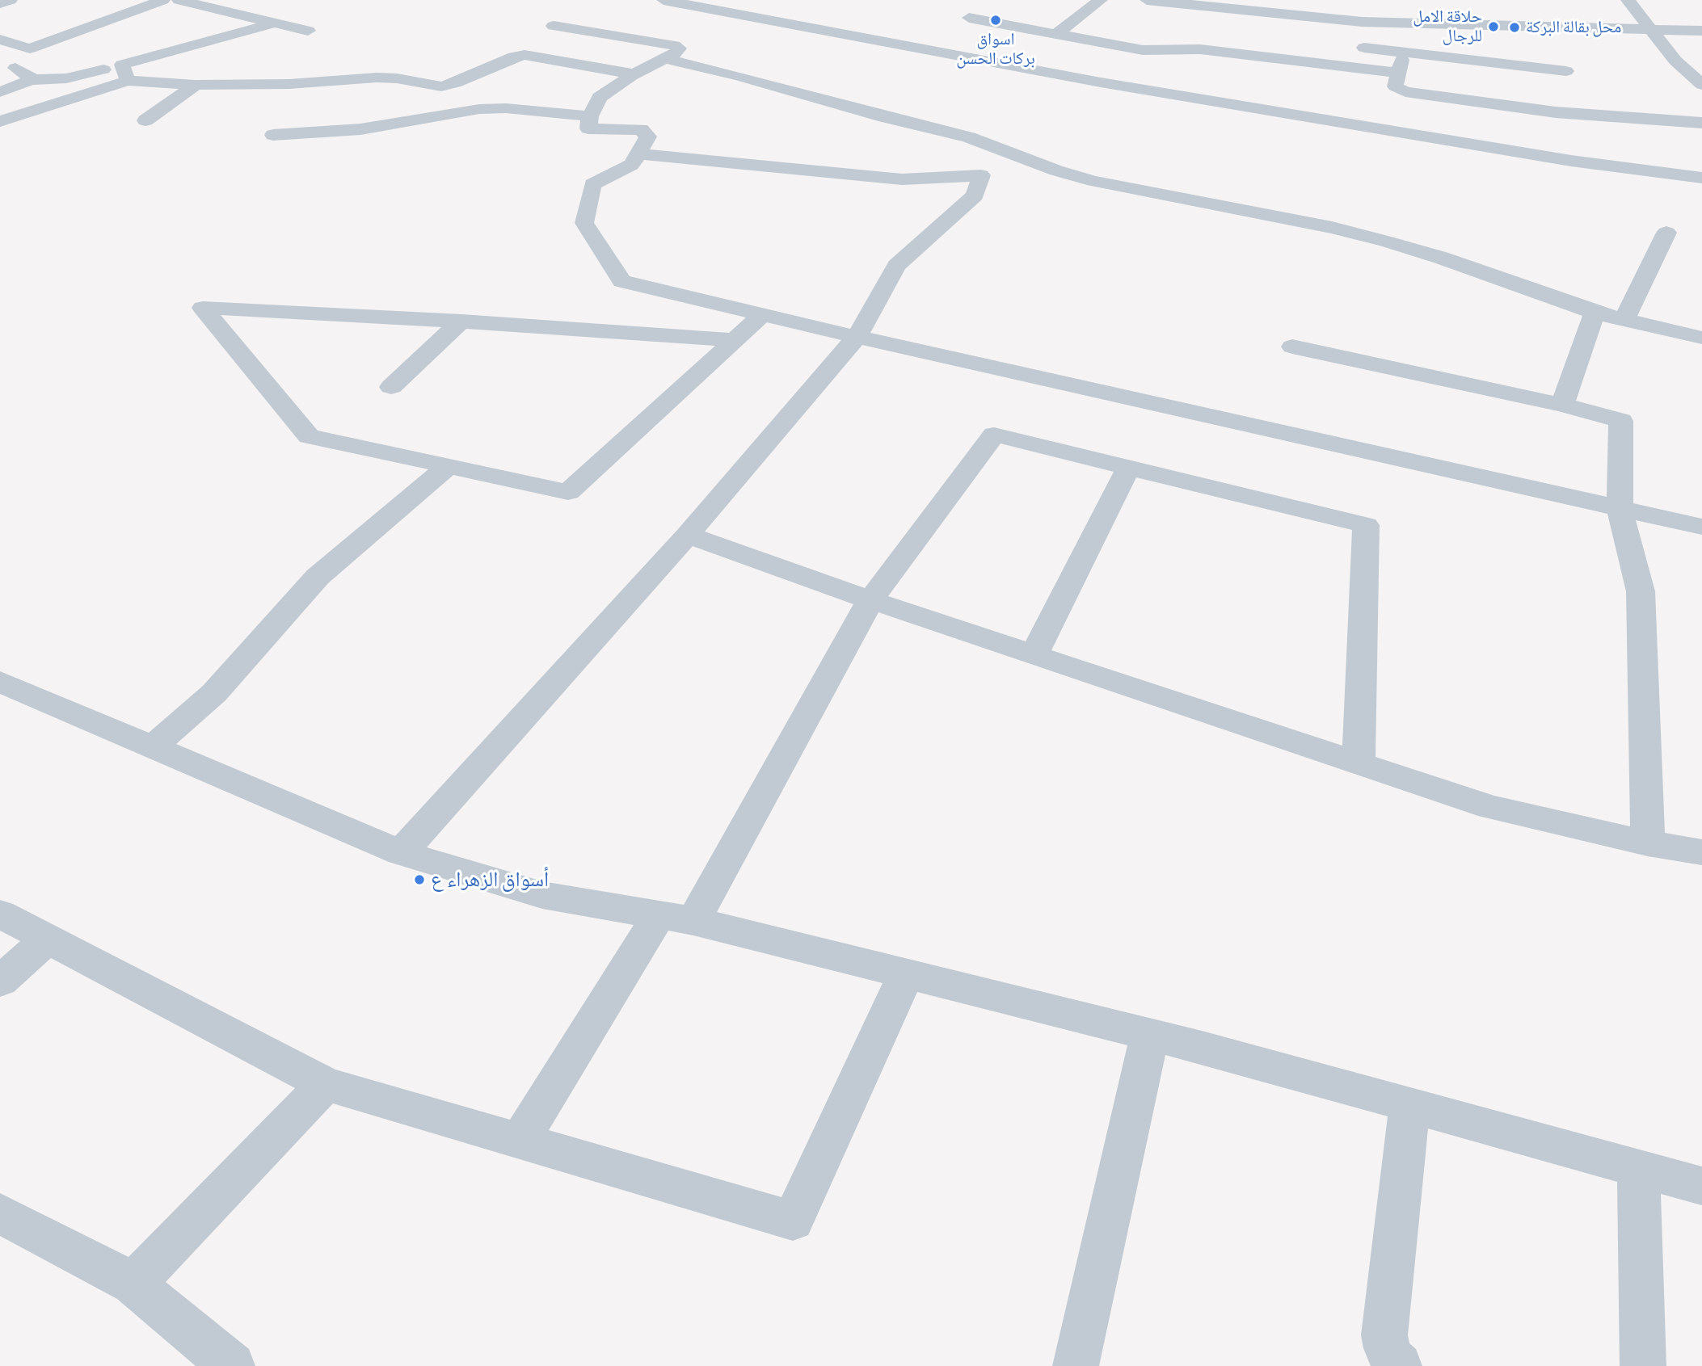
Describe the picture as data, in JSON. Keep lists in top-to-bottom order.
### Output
{
  "places": [
    "اسواق بركات الحسن",
    "حلاقة الامل للرجال",
    "محل بقالة البركة",
    "أسواق الزهراء ع"
  ]
}
